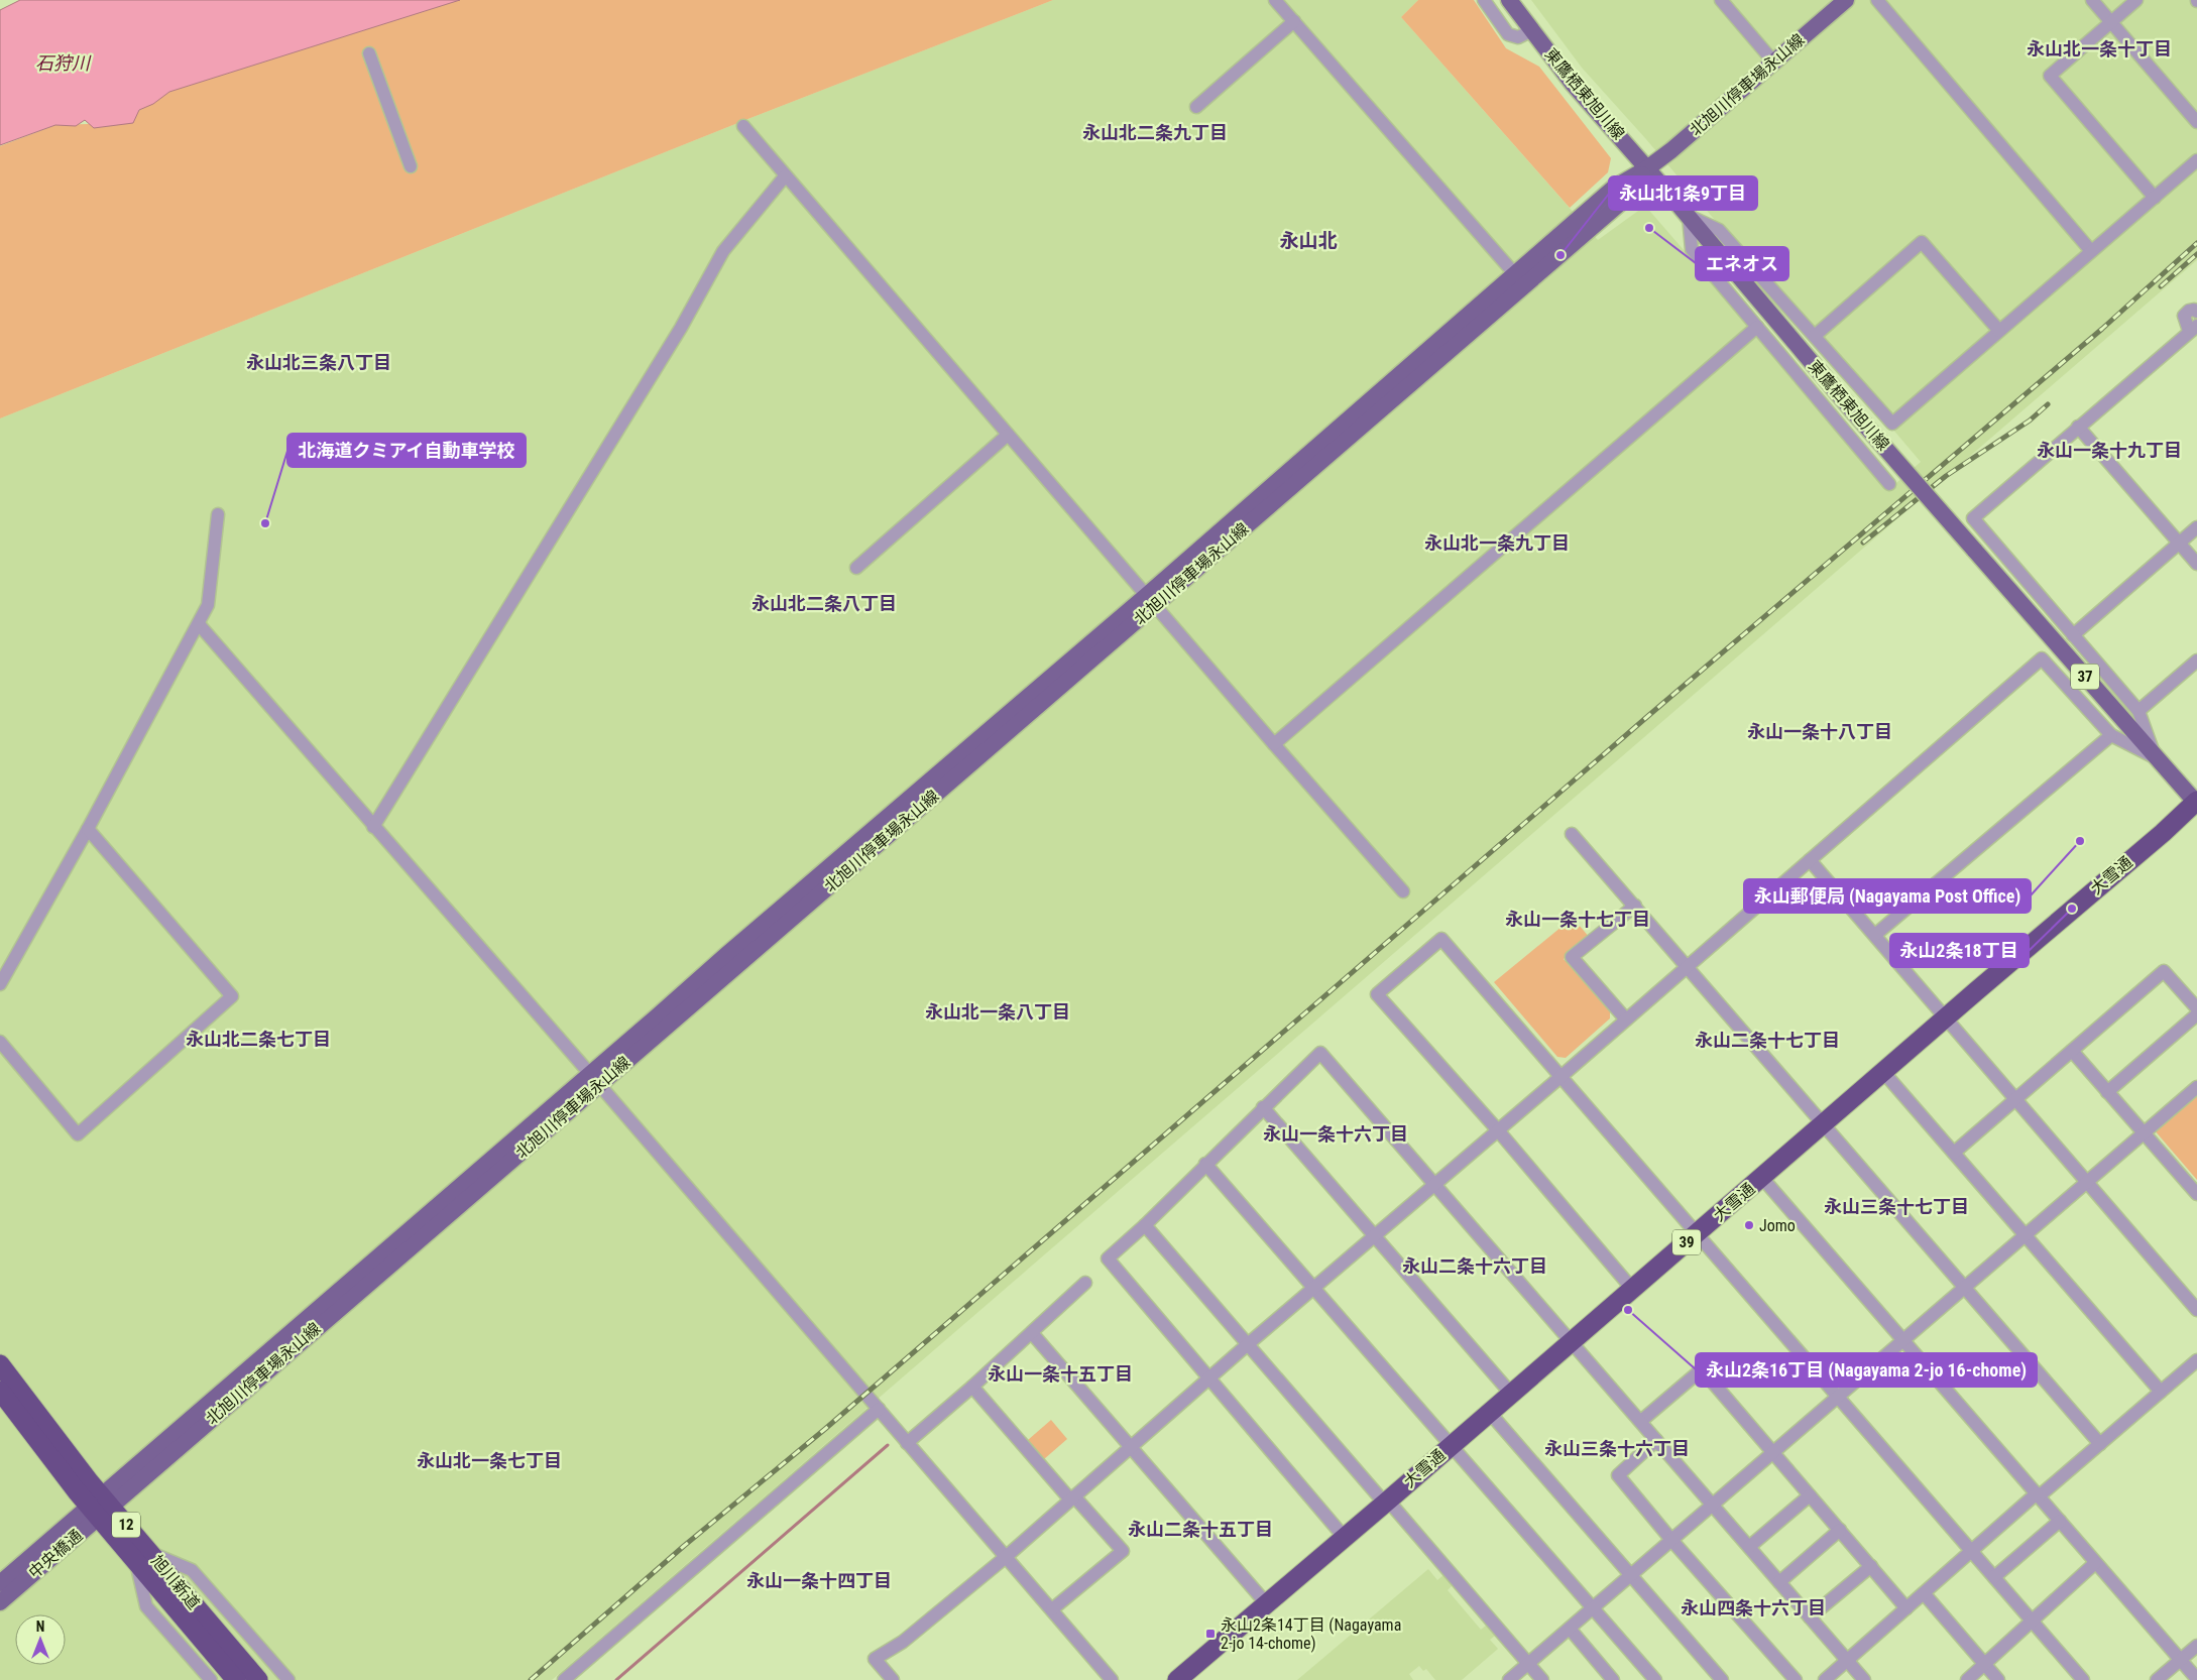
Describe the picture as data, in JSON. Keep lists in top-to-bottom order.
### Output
{
  "streets": {
    "highway": [
      "大雪通",
      "39",
      "12",
      "旭川新道"
    ],
    "main road": [
      "北旭川停車場永山線",
      "東鷹栖東旭川線",
      "37",
      "中央橋通"
    ]
  },
  "crossings": [
    ["北旭川停車場永山線", "東鷹栖東旭川線"],
    ["北旭川停車場永山線", "中央橋通"],
    ["北旭川停車場永山線", "旭川新道"],
    ["東鷹栖東旭川線", "大雪通"],
    ["中央橋通", "旭川新道"]
  ],
  "districts": [
    "永山北一条十丁目",
    "永山北二条九丁目",
    "永山北",
    "永山北三条八丁目",
    "永山一条十九丁目",
    "永山北一条九丁目",
    "永山北二条八丁目",
    "永山一条十八丁目",
    "永山一条十七丁目",
    "永山北一条八丁目",
    "永山北二条七丁目",
    "永山二条十七丁目",
    "永山一条十六丁目",
    "永山三条十七丁目",
    "永山二条十六丁目",
    "永山一条十五丁目",
    "永山三条十六丁目",
    "永山北一条七丁目",
    "永山二条十五丁目",
    "永山一条十四丁目",
    "永山四条十六丁目"
  ],
  "water": ["石狩川"],
  "places": {
    "other": [
      "エネオス",
      "永山北1条9丁目",
      "北海道クミアイ自動車学校",
      "永山郵便局 (Nagayama Post Office)",
      "永山2条18丁目",
      "Jomo",
      "永山2条16丁目 (Nagayama 2-jo 16-chome)"
    ],
    "transit": ["永山2条14丁目 (Nagayama 2-jo 14-chome)"]
  },
  "north": "top"
}
